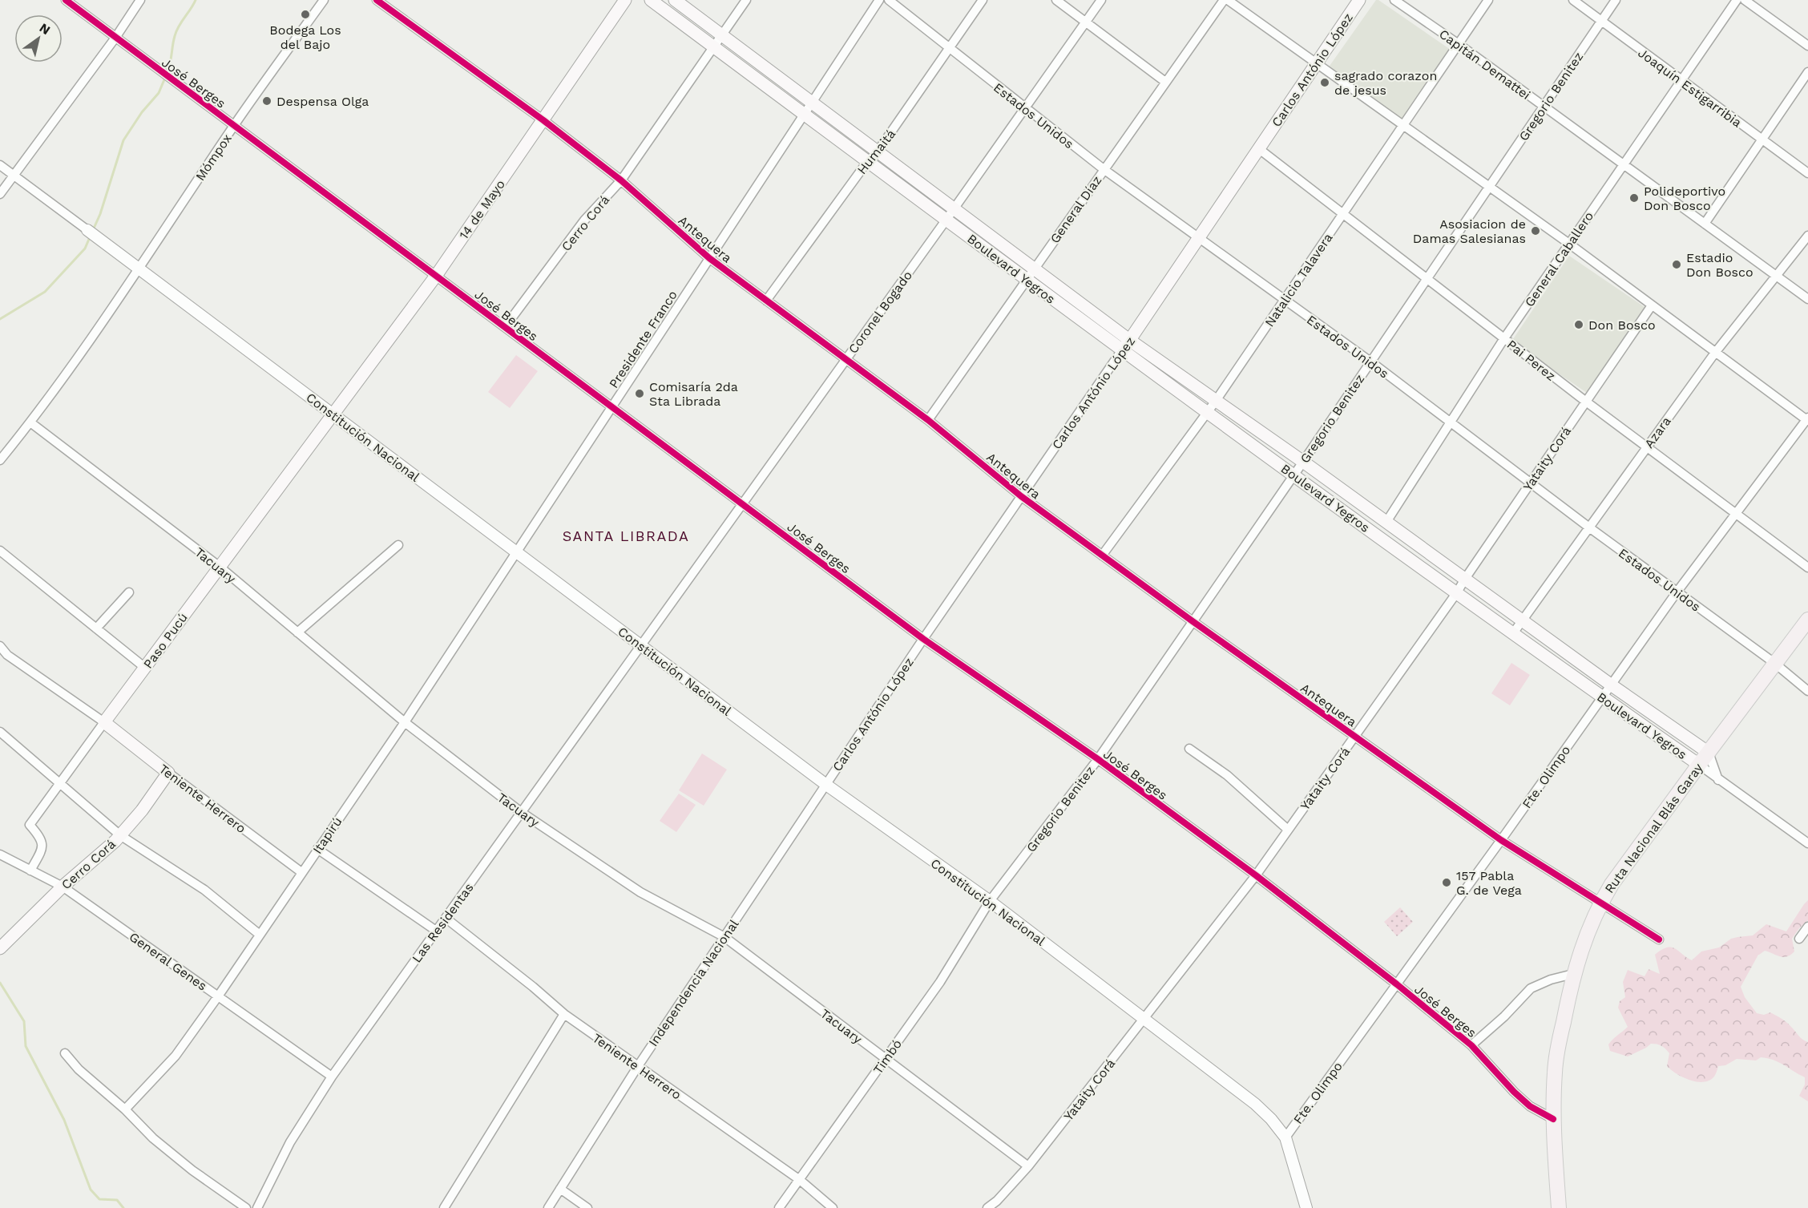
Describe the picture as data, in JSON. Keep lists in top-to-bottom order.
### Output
{
  "streets": {
    "highway": ["Ruta Nacional Blás Garay"],
    "main road": [
      "Carlos António López",
      "14 de Mayo",
      "Cerro Corá",
      "Boulevard Yegros",
      "Paso Pucú",
      "Teniente Herrero"
    ],
    "street": [
      "Capitán Demattei",
      "José Berges",
      "Joaquín Estigarribia",
      "Gregorio Benitez",
      "Estados Unidos",
      "Humaitá",
      "Mómpox",
      "General Díaz",
      "Antequera",
      "General Caballero",
      "Natalicio Talavera",
      "Coronel Bogado",
      "Presidente Franco",
      "Pai Perez",
      "Azara",
      "Constitución Nacional",
      "Yataity Corá",
      "Tacuary",
      "Fte. Olimpo",
      "Itapirú",
      "Las Residentas",
      "General Genes",
      "Independencia Nacional",
      "Timbó"
    ]
  },
  "crossings": [
    ["Capitán Demattei", "Gregorio Benitez"],
    ["Capitán Demattei", "General Caballero"],
    ["Capitán Demattei", "Natalicio Talavera"],
    ["Capitán Demattei", "Azara"],
    ["Carlos António López", "José Berges"],
    ["Carlos António López", "Estados Unidos"],
    ["Carlos António López", "Antequera"],
    ["Carlos António López", "Boulevard Yegros"],
    ["Carlos António López", "Pai Perez"],
    ["Carlos António López", "Constitución Nacional"],
    ["Carlos António López", "Independencia Nacional"],
    ["José Berges", "Gregorio Benitez"],
    ["José Berges", "Mómpox"],
    ["José Berges", "14 de Mayo"],
    ["José Berges", "Cerro Corá"],
    ["José Berges", "Coronel Bogado"],
    ["José Berges", "Presidente Franco"],
    ["José Berges", "Yataity Corá"],
    ["José Berges", "Fte. Olimpo"],
    ["José Berges", "Ruta Nacional Blás Garay"],
    ["Joaquín Estigarribia", "Gregorio Benitez"],
    ["Joaquín Estigarribia", "General Caballero"],
    ["Gregorio Benitez", "Estados Unidos"],
    ["Gregorio Benitez", "Antequera"],
    ["Gregorio Benitez", "Boulevard Yegros"],
    ["Gregorio Benitez", "Pai Perez"],
    ["Gregorio Benitez", "Constitución Nacional"],
    ["Gregorio Benitez", "Timbó"],
    ["Estados Unidos", "Humaitá"],
    ["Estados Unidos", "General Díaz"],
    ["Estados Unidos", "General Caballero"],
    ["Estados Unidos", "Natalicio Talavera"],
    ["Estados Unidos", "Coronel Bogado"],
    ["Estados Unidos", "Azara"],
    ["Estados Unidos", "Yataity Corá"],
    ["Estados Unidos", "Fte. Olimpo"],
    ["Estados Unidos", "Ruta Nacional Blás Garay"],
    ["Humaitá", "Antequera"],
    ["Humaitá", "Boulevard Yegros"],
    ["Mómpox", "Constitución Nacional"],
    ["Mómpox", "Tacuary"],
    ["14 de Mayo", "Antequera"],
    ["14 de Mayo", "Constitución Nacional"],
    ["14 de Mayo", "Paso Pucú"],
    ["General Díaz", "Antequera"],
    ["General Díaz", "Boulevard Yegros"],
    ["Cerro Corá", "Antequera"],
    ["Cerro Corá", "Boulevard Yegros"],
    ["Cerro Corá", "Teniente Herrero"],
    ["Cerro Corá", "General Genes"],
    ["Antequera", "Natalicio Talavera"],
    ["Antequera", "Coronel Bogado"],
    ["Antequera", "Presidente Franco"],
    ["Antequera", "Yataity Corá"],
    ["Antequera", "Fte. Olimpo"],
    ["Antequera", "Ruta Nacional Blás Garay"],
    ["General Caballero", "Boulevard Yegros"],
    ["General Caballero", "Pai Perez"],
    ["Boulevard Yegros", "Natalicio Talavera"],
    ["Boulevard Yegros", "Coronel Bogado"],
    ["Boulevard Yegros", "Presidente Franco"],
    ["Boulevard Yegros", "Azara"],
    ["Boulevard Yegros", "Yataity Corá"],
    ["Boulevard Yegros", "Fte. Olimpo"],
    ["Boulevard Yegros", "Ruta Nacional Blás Garay"],
    ["Natalicio Talavera", "Pai Perez"],
    ["Coronel Bogado", "Constitución Nacional"],
    ["Coronel Bogado", "Las Residentas"],
    ["Presidente Franco", "Constitución Nacional"],
    ["Presidente Franco", "Itapirú"],
    ["Pai Perez", "Azara"],
    ["Pai Perez", "Yataity Corá"],
    ["Pai Perez", "Fte. Olimpo"],
    ["Constitución Nacional", "Yataity Corá"],
    ["Constitución Nacional", "Paso Pucú"],
    ["Constitución Nacional", "Fte. Olimpo"],
    ["Constitución Nacional", "Itapirú"],
    ["Constitución Nacional", "Las Residentas"],
    ["Constitución Nacional", "Independencia Nacional"],
    ["Constitución Nacional", "Timbó"],
    ["Yataity Corá", "Tacuary"],
    ["Tacuary", "Paso Pucú"],
    ["Tacuary", "Itapirú"],
    ["Tacuary", "Las Residentas"],
    ["Tacuary", "Independencia Nacional"],
    ["Tacuary", "Timbó"],
    ["Paso Pucú", "Teniente Herrero"],
    ["Paso Pucú", "General Genes"],
    ["Teniente Herrero", "Itapirú"],
    ["Teniente Herrero", "Las Residentas"],
    ["Teniente Herrero", "Independencia Nacional"],
    ["Teniente Herrero", "Timbó"],
    ["Itapirú", "General Genes"],
    ["Las Residentas", "General Genes"]
  ],
  "districts": ["SANTA LIBRADA"],
  "places": [
    "Bodega Los del Bajo",
    "sagrado corazon de jesus",
    "Despensa Olga",
    "Polideportivo Don Bosco",
    "Asosiacion de Damas Salesianas",
    "Estadio Don Bosco",
    "Don Bosco",
    "Comisaría 2da Sta Librada",
    "157 Pabla G. de Vega"
  ],
  "north": "top right"
}
